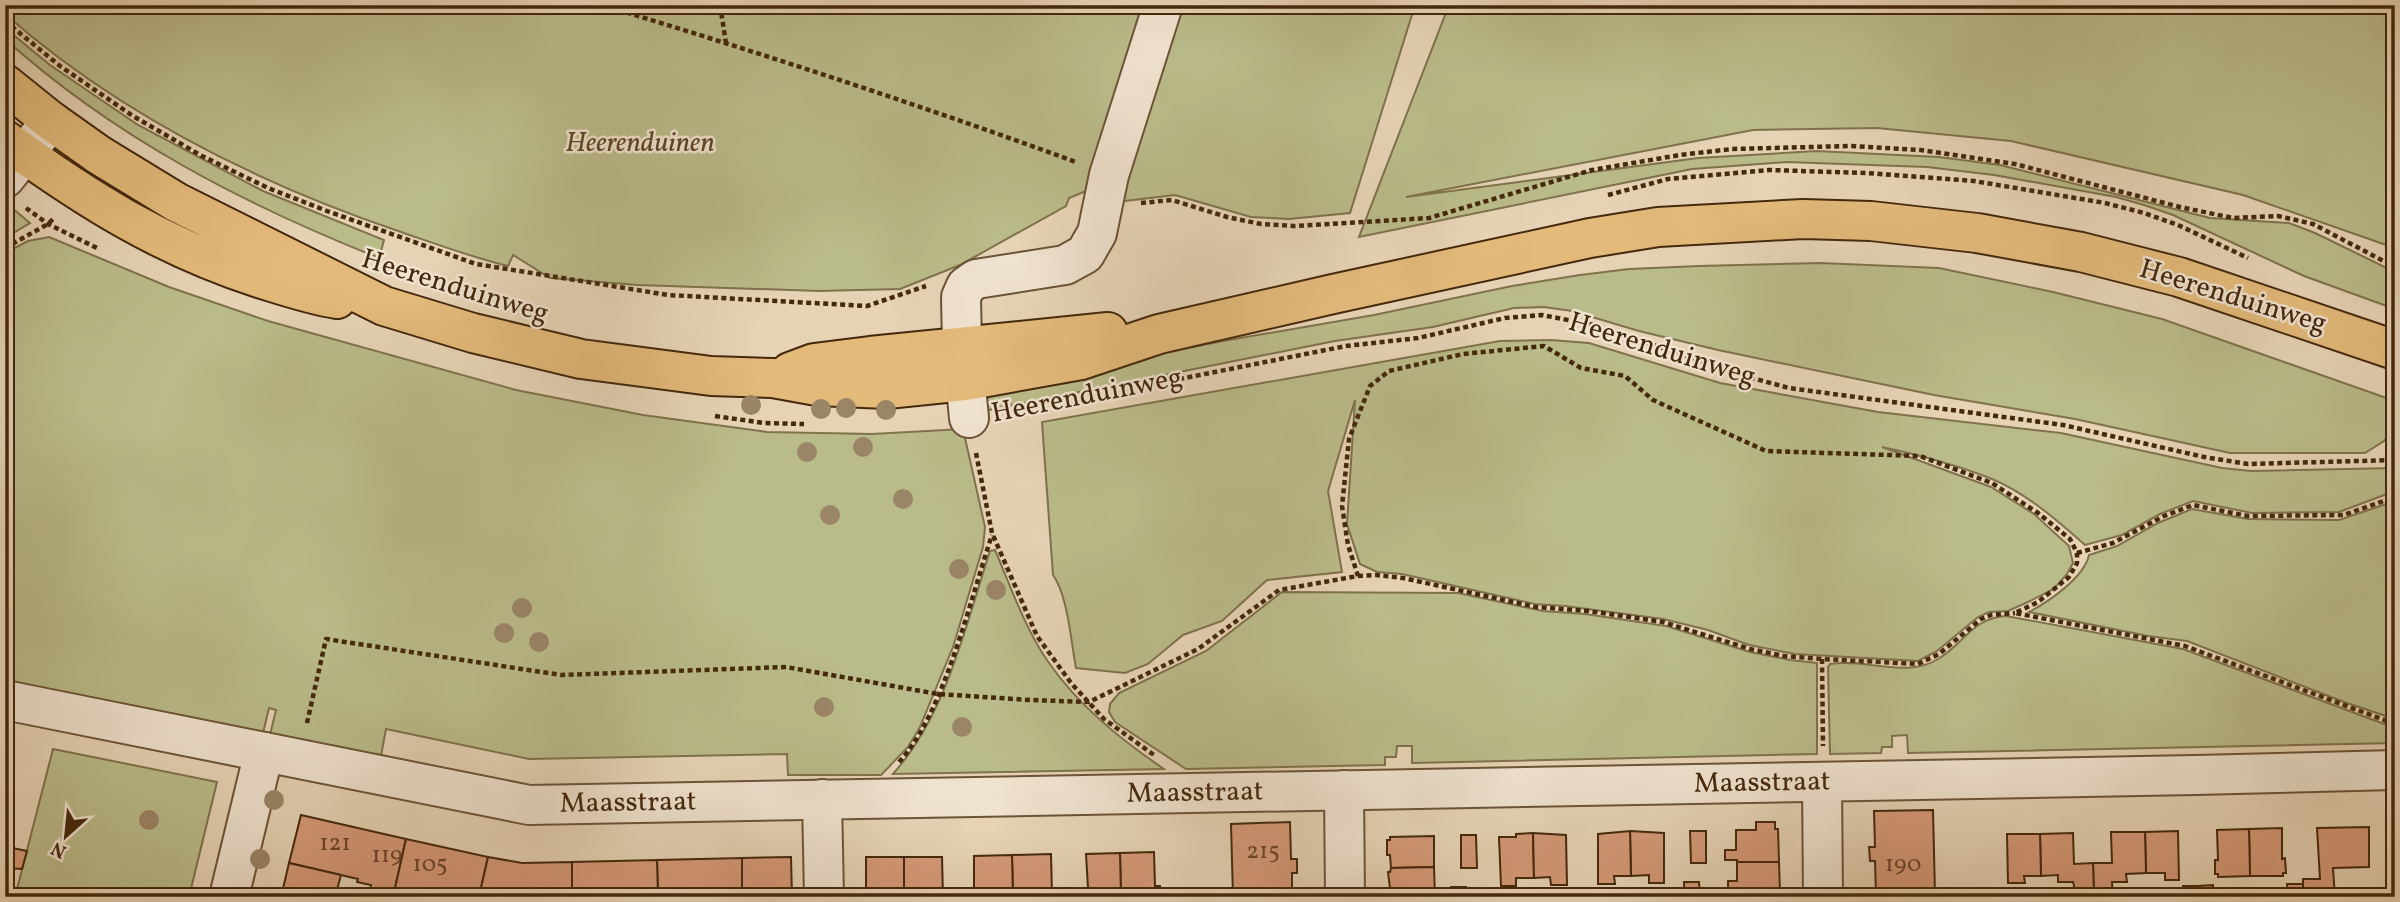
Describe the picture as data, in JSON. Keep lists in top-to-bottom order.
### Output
{
  "streets": {
    "main road": ["Heerenduinweg"],
    "street": ["Maasstraat"]
  },
  "parks": ["Heerenduinen"],
  "house_numbers": [
    "121",
    "215",
    "119",
    "105",
    "190"
  ],
  "north": "bottom left"
}
